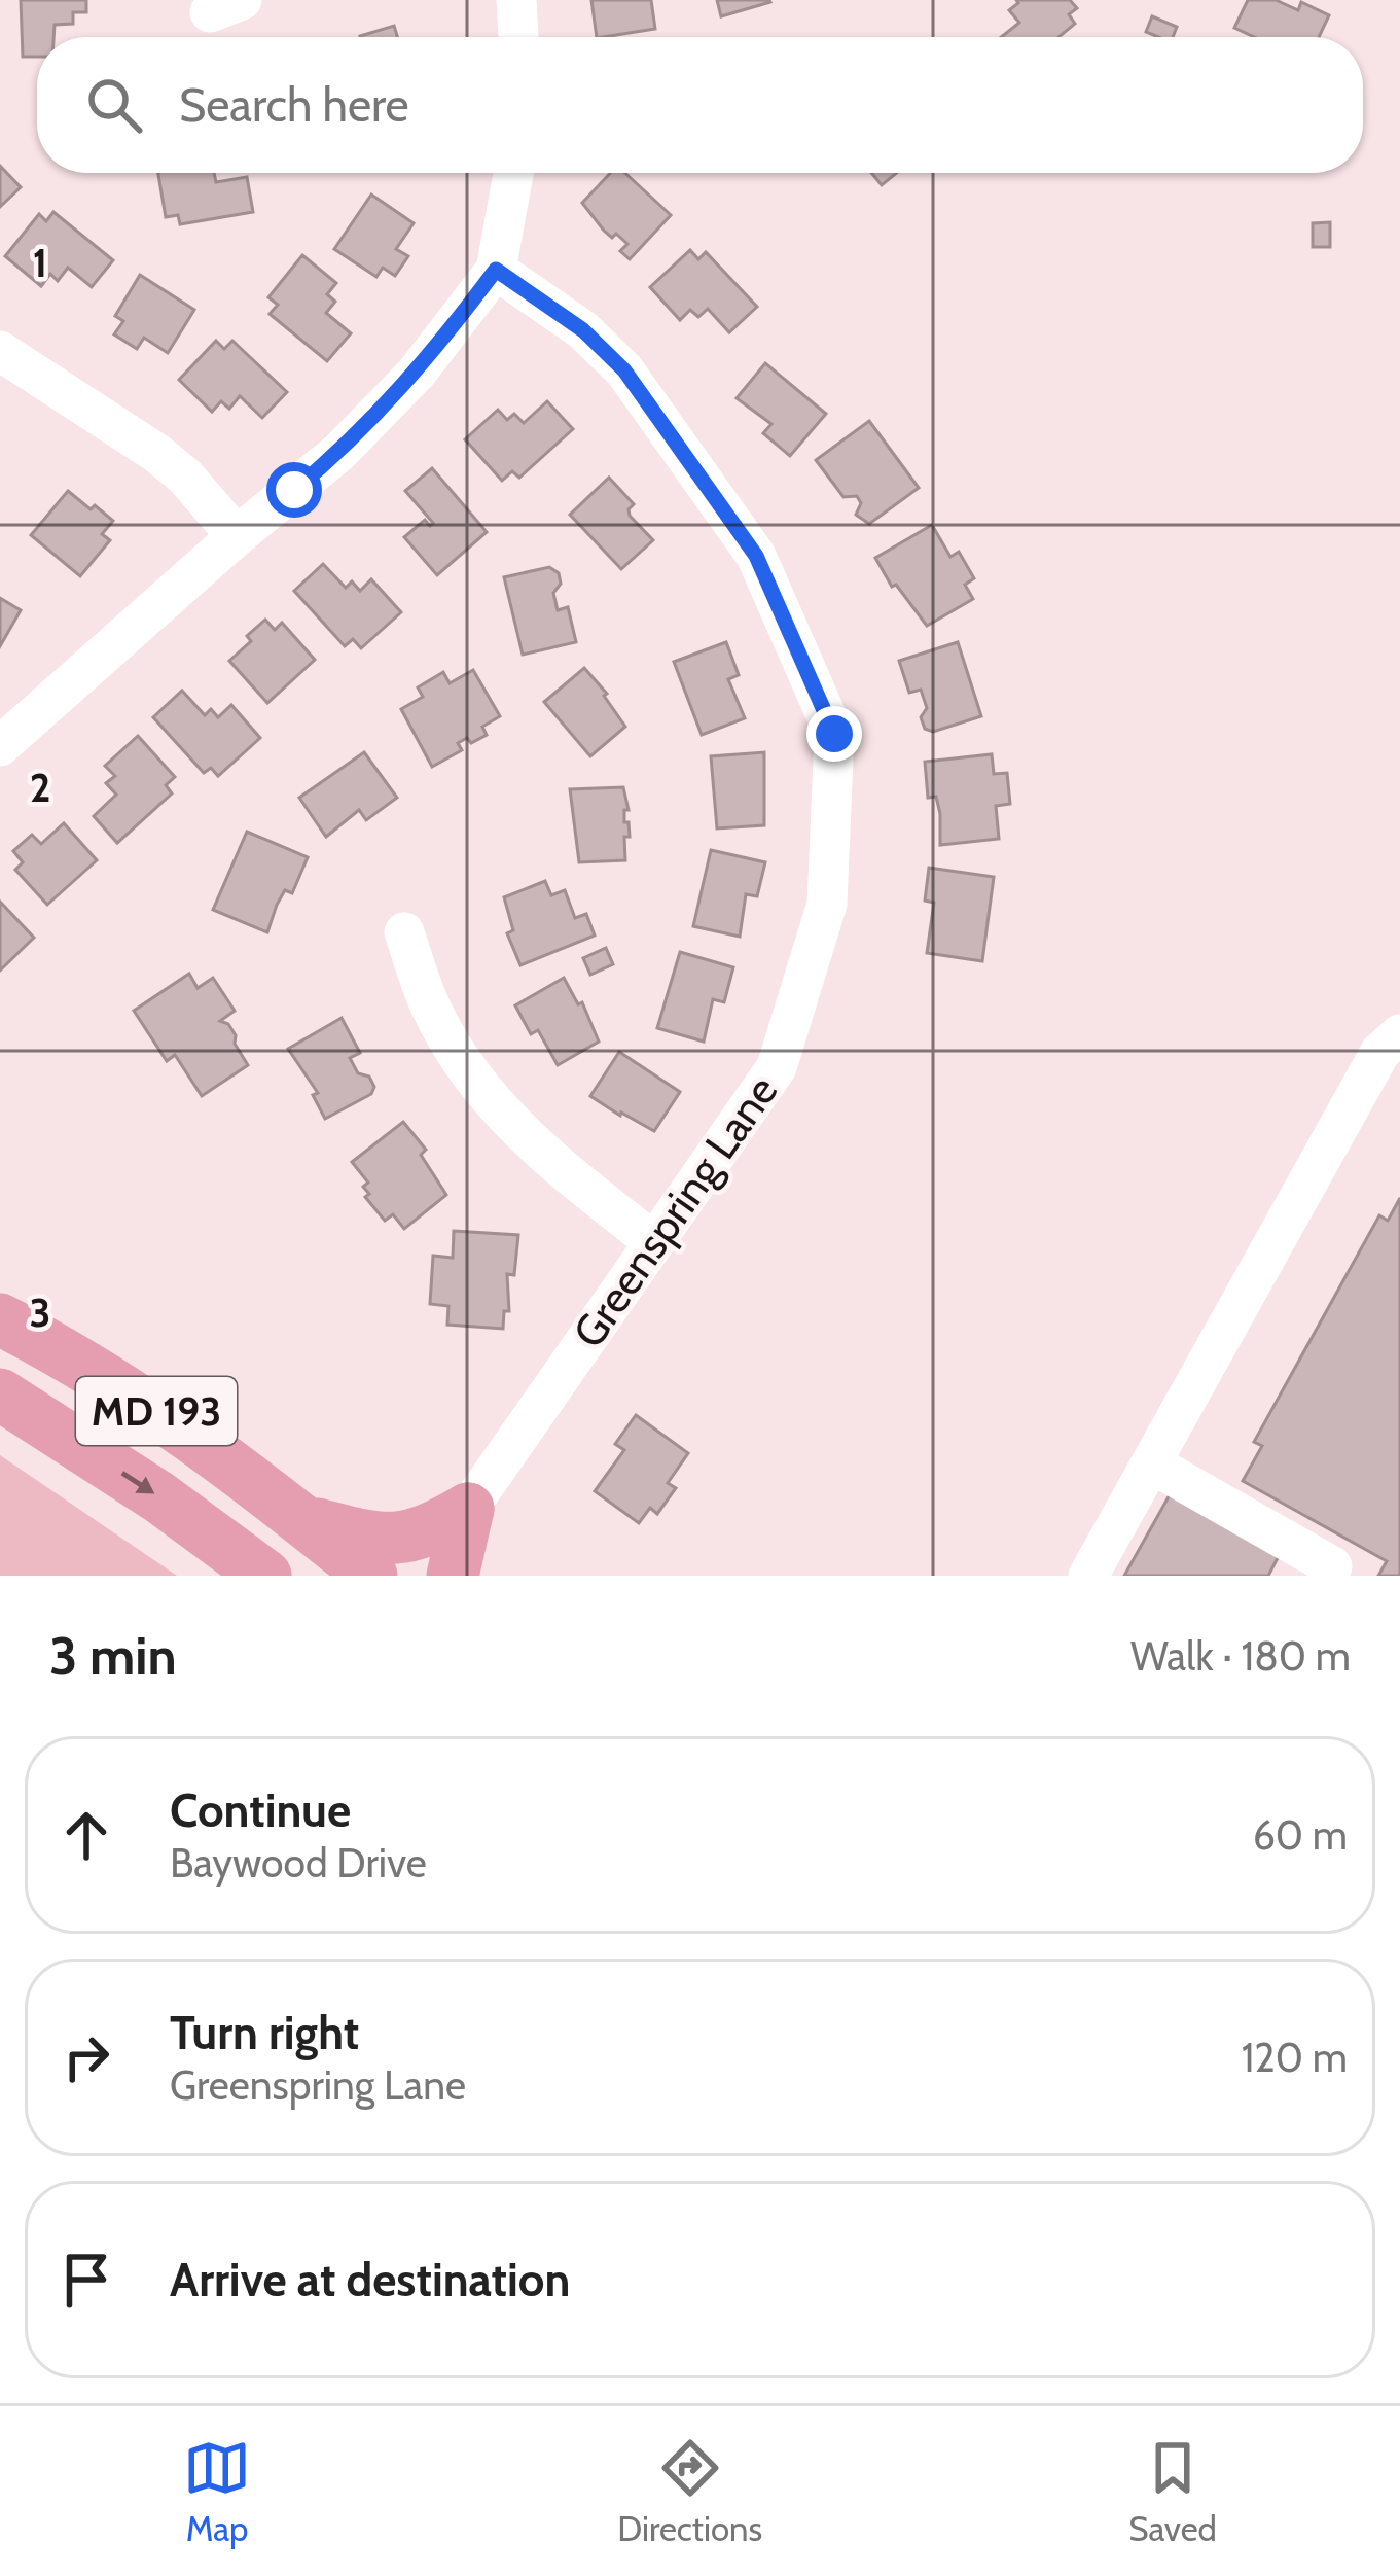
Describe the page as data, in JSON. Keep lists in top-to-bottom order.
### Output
{
  "streets": {
    "main road": ["MD 193"],
    "street": ["Greenspring Lane"]
  },
  "page": {
    "search": "Search here",
    "heading": ["3 min", "Walk · 180 m"],
    "list": [
      ["Continue", "Baywood Drive", "60 m"],
      ["Turn right", "Greenspring Lane", "120 m"],
      "Arrive at destination"
    ],
    "nav": ["Map", "Directions", "Saved"]
  },
  "grid": {
    "rows": ["1", "2", "3"]
  }
}
